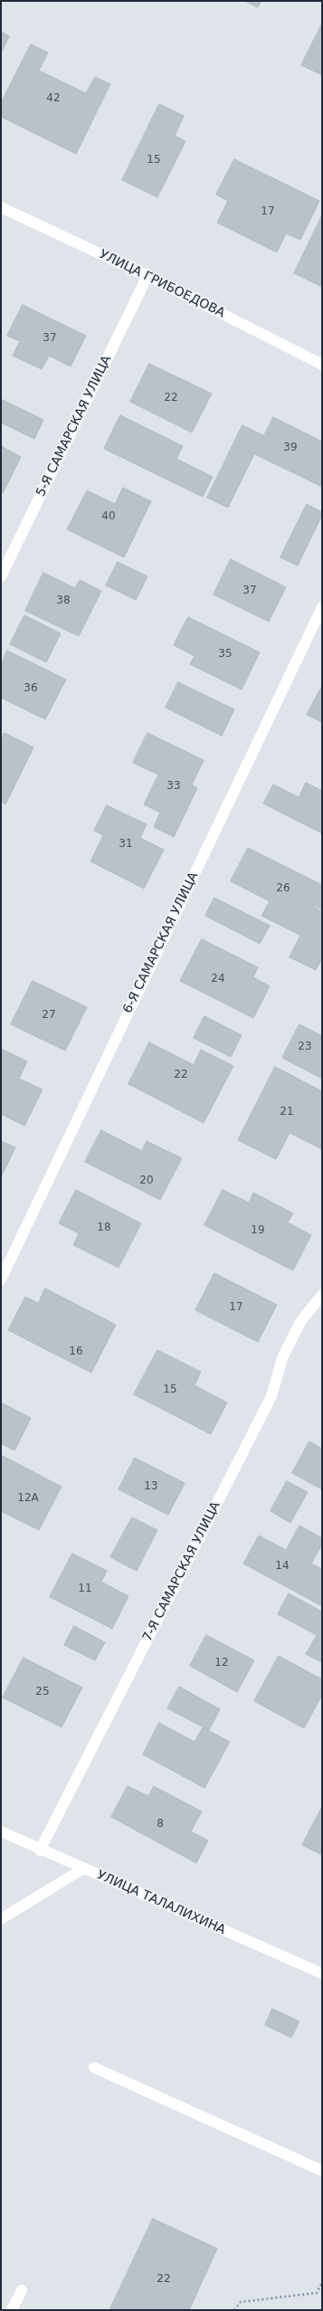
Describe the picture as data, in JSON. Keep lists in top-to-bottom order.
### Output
{
  "streets": {
    "street": [
      "УЛИЦА ГРИБОЕДОВА",
      "5-Я САМАРСКАЯ УЛИЦА",
      "6-Я САМАРСКАЯ УЛИЦА",
      "7-Я САМАРСКАЯ УЛИЦА",
      "УЛИЦА ТАЛАЛИХИНА"
    ]
  },
  "crossings": [
    ["УЛИЦА ГРИБОЕДОВА", "5-Я САМАРСКАЯ УЛИЦА"],
    ["7-Я САМАРСКАЯ УЛИЦА", "УЛИЦА ТАЛАЛИХИНА"]
  ],
  "house_numbers": [
    "42",
    "15",
    "17",
    "37",
    "22",
    "39",
    "40",
    "37",
    "38",
    "35",
    "36",
    "33",
    "31",
    "26",
    "24",
    "27",
    "23",
    "22",
    "21",
    "20",
    "18",
    "19",
    "17",
    "16",
    "15",
    "13",
    "12А",
    "14",
    "11",
    "12",
    "25",
    "8",
    "22"
  ]
}
